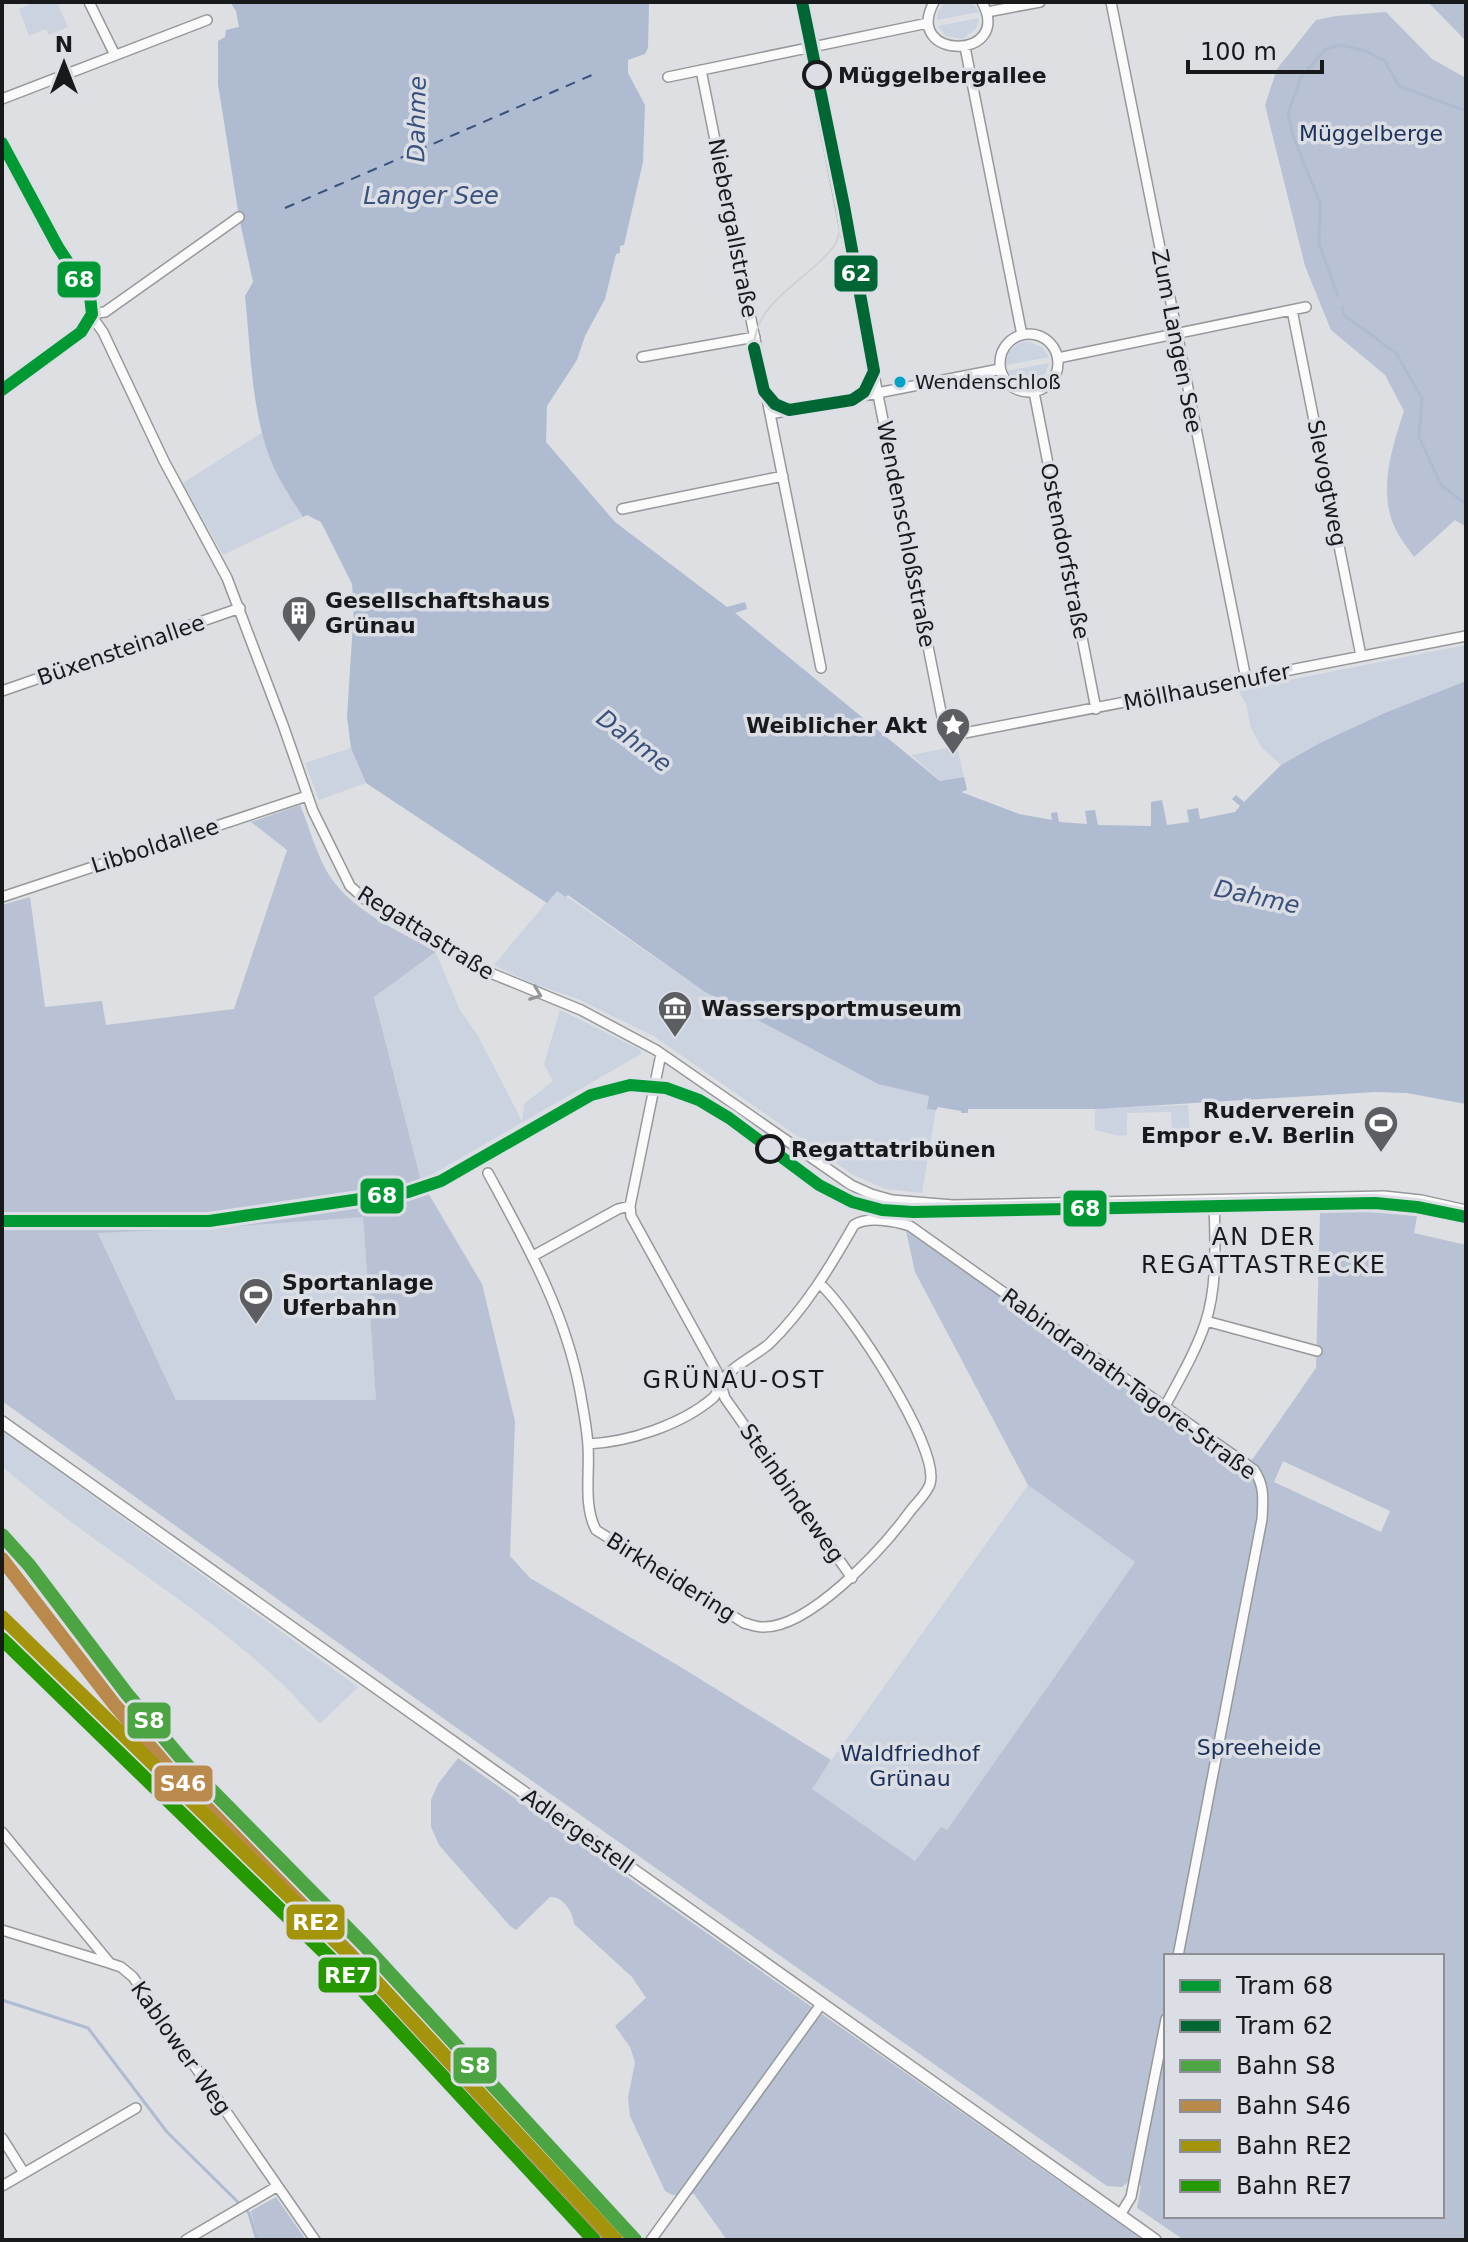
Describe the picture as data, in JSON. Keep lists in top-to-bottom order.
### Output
{
  "streets": {
    "main road": ["Regattastraße", "Adlergestell"],
    "street": [
      "Niebergallstraße",
      "Zum Langen See",
      "Slevogtweg",
      "Wendenschloßstraße",
      "Ostendorfstraße",
      "Büxensteinallee",
      "Möllhausenufer",
      "Libboldallee",
      "Rabindranath-Tagore-Straße",
      "Steinbindeweg",
      "Birkheidering",
      "Kablower Weg"
    ]
  },
  "crossings": [
    ["Zum Langen See", "Möllhausenufer"],
    ["Slevogtweg", "Möllhausenufer"],
    ["Wendenschloßstraße", "Möllhausenufer"],
    ["Ostendorfstraße", "Möllhausenufer"],
    ["Büxensteinallee", "Regattastraße"],
    ["Libboldallee", "Regattastraße"],
    ["Steinbindeweg", "Birkheidering"]
  ],
  "districts": ["AN DER REGATTASTRECKE", "GRÜNAU-OST"],
  "water": ["Dahme", "Langer See"],
  "parks": ["Müggelberge", "Spreeheide", "Waldfriedhof Grünau"],
  "places": {
    "other": ["Müggelbergallee", "Wendenschloß", "Regattatribünen"],
    "building": ["Gesellschaftshaus Grünau"],
    "place": ["Weiblicher Akt"],
    "museum": ["Wassersportmuseum"],
    "sports": ["Ruderverein Empor e.V. Berlin", "Sportanlage Uferbahn"]
  },
  "lines": [
    "tram line 62",
    "tram line 68",
    "rail line S8",
    "rail line S46",
    "rail line RE2",
    "rail line RE7"
  ],
  "legend": [
    "Tram 68",
    "Tram 62",
    "Bahn S8",
    "Bahn S46",
    "Bahn RE2",
    "Bahn RE7"
  ],
  "scale_bar": "100 m",
  "north": "top"
}
